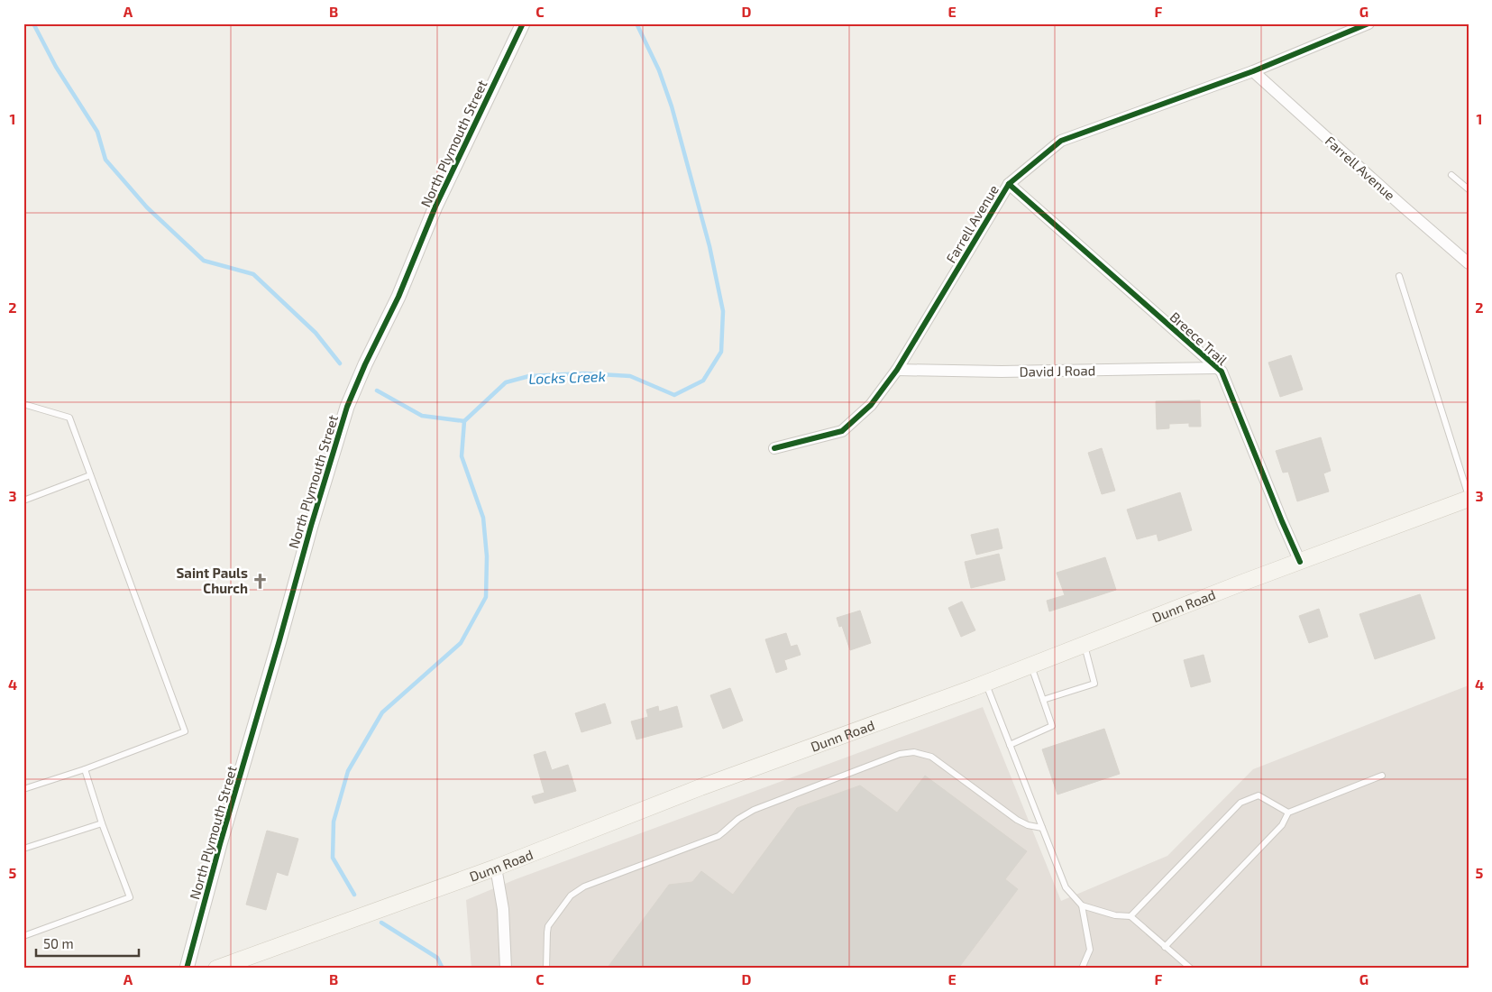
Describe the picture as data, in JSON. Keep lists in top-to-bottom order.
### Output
{
  "streets": {
    "main road": ["Dunn Road"],
    "street": [
      "North Plymouth Street",
      "Farrell Avenue",
      "Breece Trail",
      "David J Road"
    ]
  },
  "crossings": [
    ["Farrell Avenue", "Breece Trail"],
    ["Farrell Avenue", "David J Road"],
    ["Breece Trail", "David J Road"],
    ["Breece Trail", "Dunn Road"]
  ],
  "water": ["Locks Creek"],
  "places": {
    "church": ["Saint Pauls Church"]
  },
  "scale_bar": "50 m",
  "grid": {
    "columns": [
      "A",
      "B",
      "C",
      "D",
      "E",
      "F",
      "G"
    ],
    "rows": [
      "1",
      "2",
      "3",
      "4",
      "5"
    ]
  }
}
